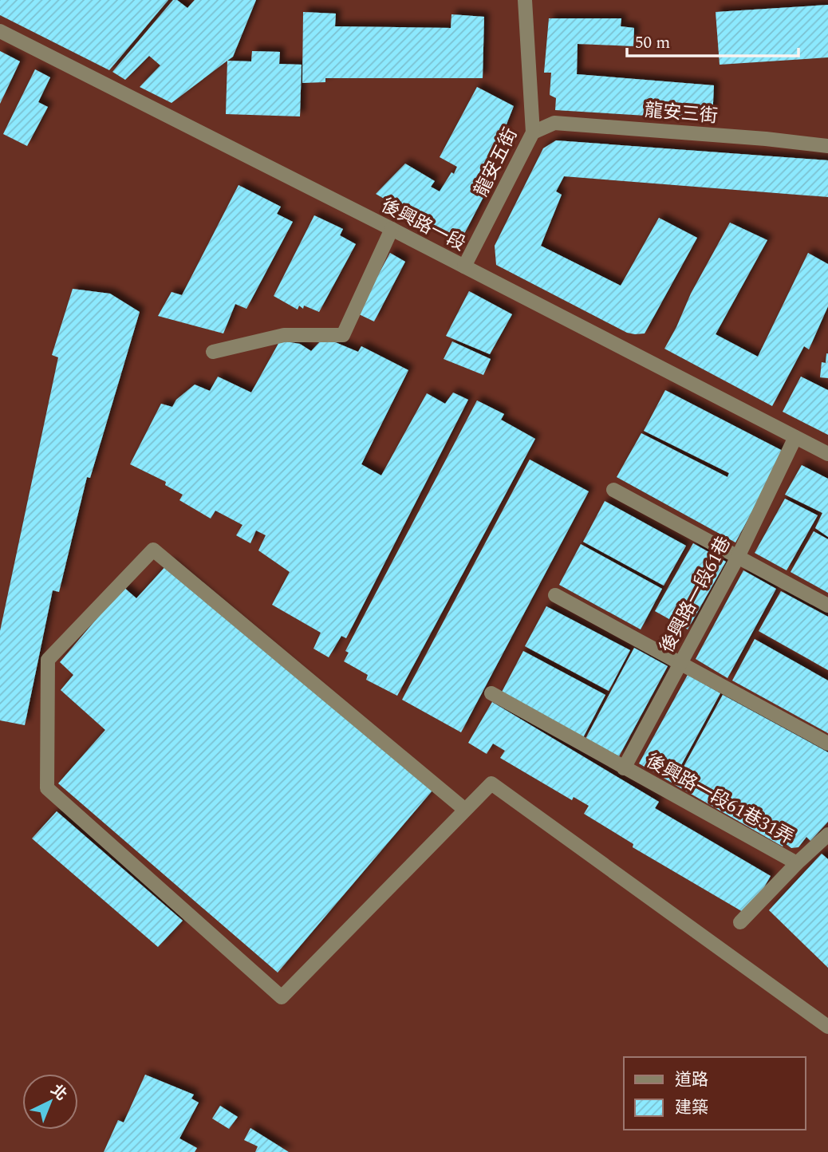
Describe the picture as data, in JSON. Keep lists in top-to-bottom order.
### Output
{
  "streets": {
    "street": [
      "龍安三街",
      "龍安五街",
      "後興路一段",
      "後興路一段61巷",
      "後興路一段61巷31弄"
    ]
  },
  "crossings": [
    ["龍安三街", "龍安五街"],
    ["龍安五街", "後興路一段"],
    ["後興路一段", "後興路一段61巷"],
    ["後興路一段61巷", "後興路一段61巷31弄"]
  ],
  "legend": ["道路", "建築"],
  "scale_bar": "50 m",
  "north": "top right"
}
